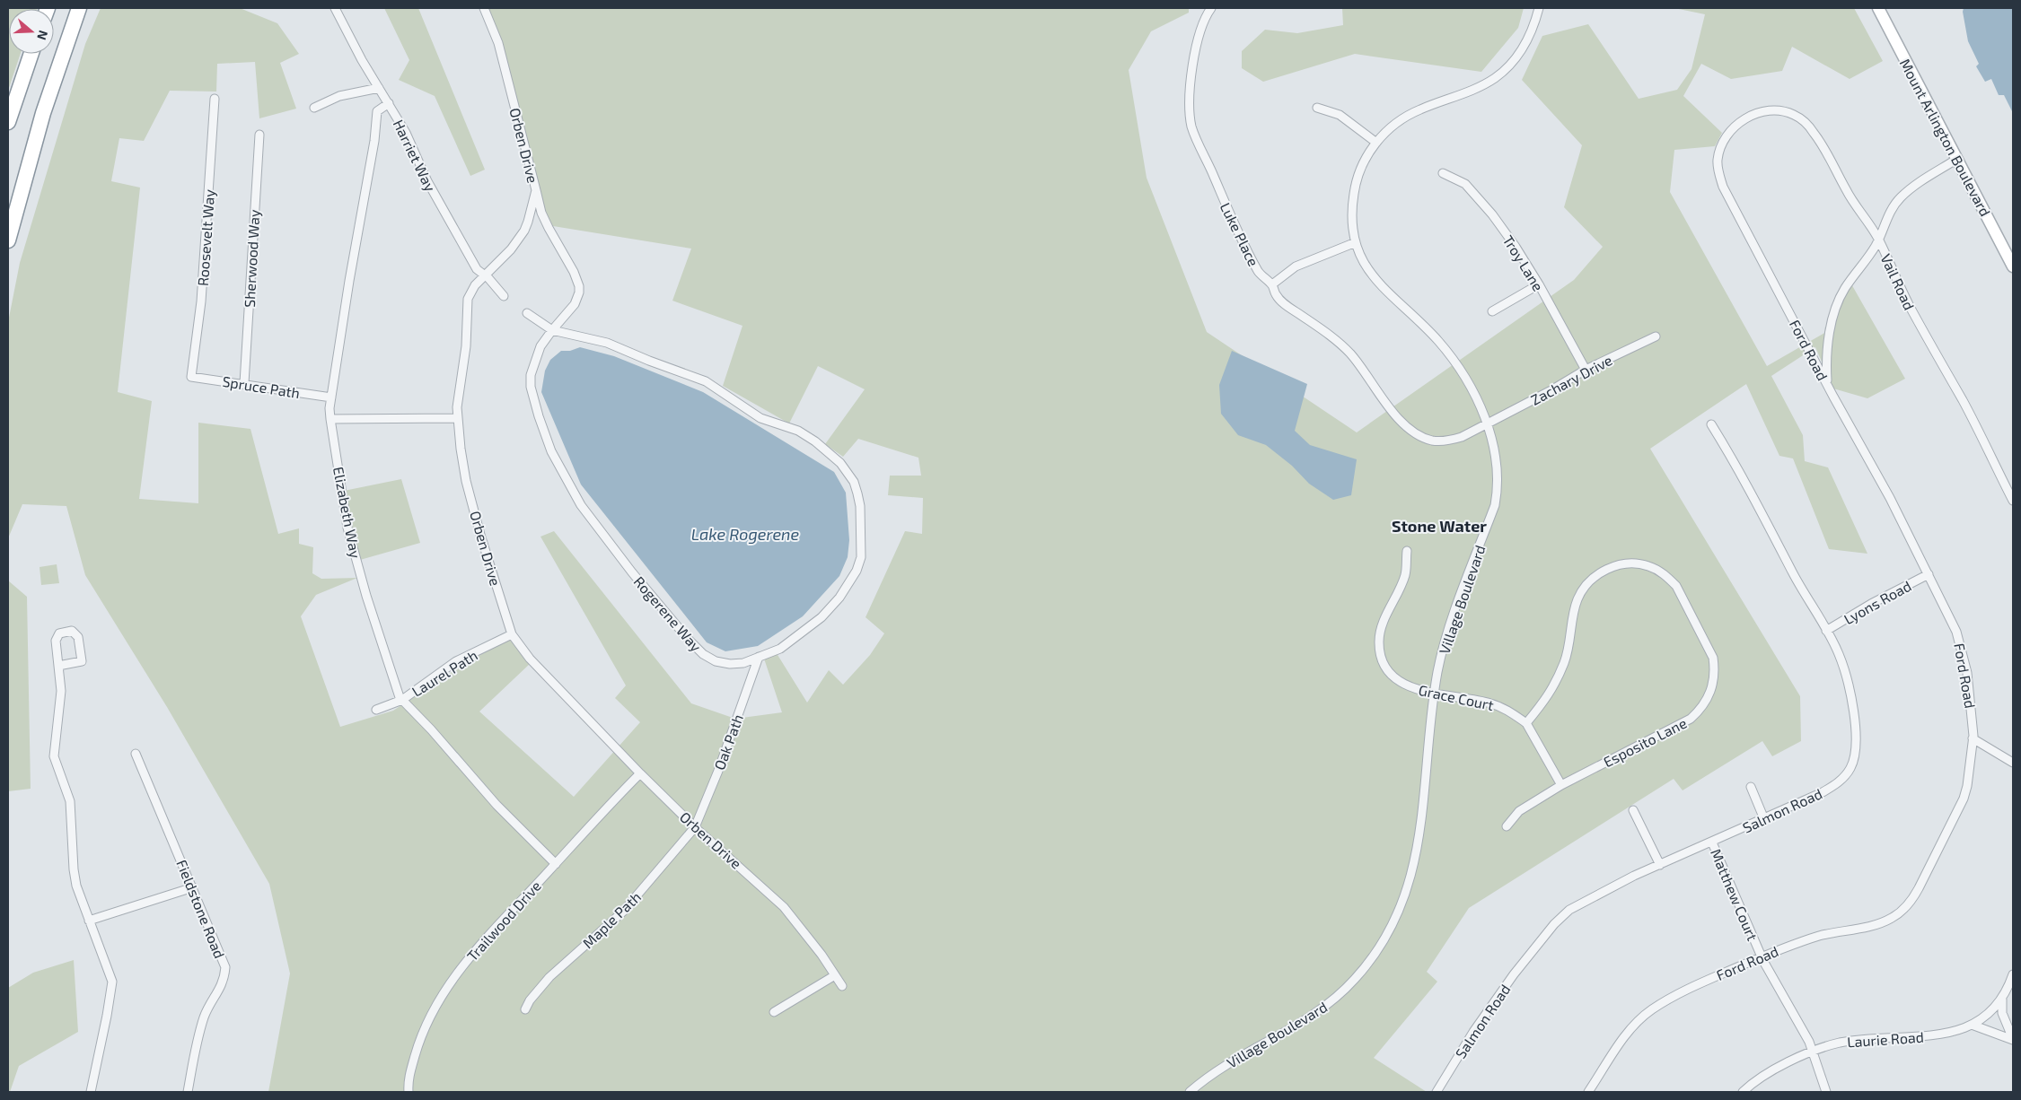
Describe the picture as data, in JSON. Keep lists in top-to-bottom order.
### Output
{
  "streets": {
    "main road": ["Mount Arlington Boulevard"],
    "street": [
      "Orben Drive",
      "Harriet Way",
      "Luke Place",
      "Roosevelt Way",
      "Sherwood Way",
      "Troy Lane",
      "Vail Road",
      "Ford Road",
      "Zachary Drive",
      "Spruce Path",
      "Elizabeth Way",
      "Village Boulevard",
      "Lyons Road",
      "Rogerene Way",
      "Laurel Path",
      "Grace Court",
      "Oak Path",
      "Esposito Lane",
      "Salmon Road",
      "Matthew Court",
      "Fieldstone Road",
      "Maple Path",
      "Trailwood Drive",
      "Laurie Road"
    ]
  },
  "crossings": [
    ["Orben Drive", "Harriet Way"],
    ["Orben Drive", "Rogerene Way"],
    ["Orben Drive", "Laurel Path"],
    ["Orben Drive", "Oak Path"],
    ["Orben Drive", "Maple Path"],
    ["Orben Drive", "Trailwood Drive"],
    ["Harriet Way", "Elizabeth Way"],
    ["Luke Place", "Zachary Drive"],
    ["Luke Place", "Village Boulevard"],
    ["Roosevelt Way", "Spruce Path"],
    ["Sherwood Way", "Spruce Path"],
    ["Troy Lane", "Zachary Drive"],
    ["Vail Road", "Ford Road"],
    ["Ford Road", "Lyons Road"],
    ["Ford Road", "Matthew Court"],
    ["Zachary Drive", "Village Boulevard"],
    ["Spruce Path", "Elizabeth Way"],
    ["Elizabeth Way", "Laurel Path"],
    ["Elizabeth Way", "Trailwood Drive"],
    ["Village Boulevard", "Grace Court"],
    ["Lyons Road", "Salmon Road"],
    ["Rogerene Way", "Oak Path"],
    ["Grace Court", "Esposito Lane"],
    ["Oak Path", "Maple Path"],
    ["Salmon Road", "Matthew Court"],
    ["Matthew Court", "Laurie Road"]
  ],
  "districts": ["Stone Water"],
  "water": ["Lake Rogerene"],
  "north": "right"
}
